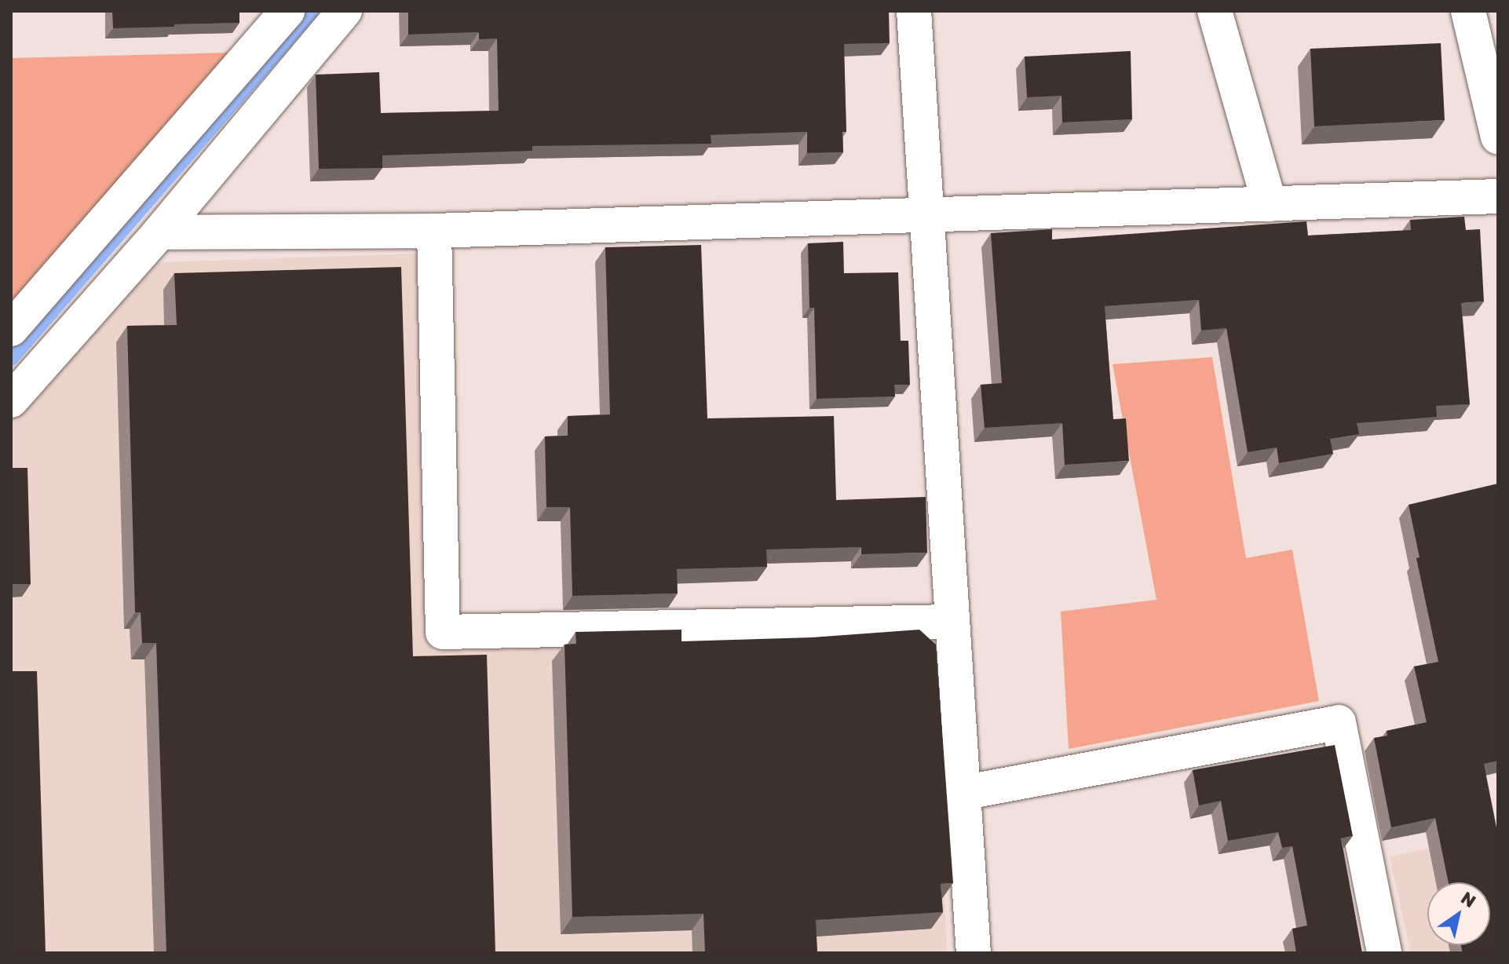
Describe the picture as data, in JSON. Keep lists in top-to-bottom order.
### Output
{
  "north": "top right"
}
